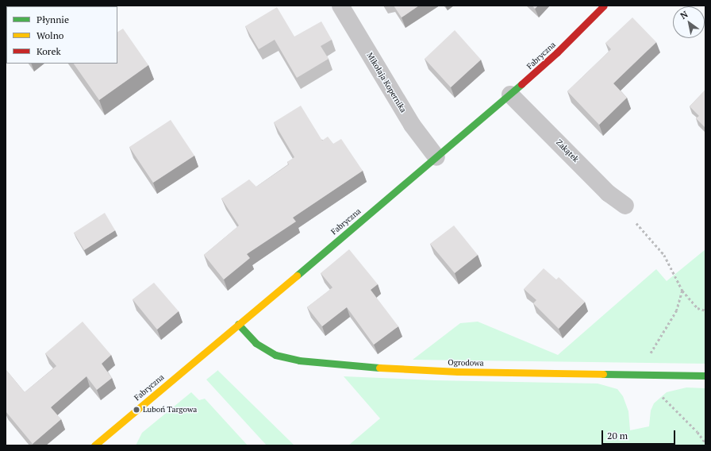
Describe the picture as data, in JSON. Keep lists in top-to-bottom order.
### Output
{
  "streets": {
    "street": [
      "Fabryczna",
      "Mikołaja Kopernika",
      "Zakątek",
      "Ogrodowa"
    ]
  },
  "crossings": [
    ["Fabryczna", "Mikołaja Kopernika"],
    ["Fabryczna", "Zakątek"],
    ["Fabryczna", "Ogrodowa"]
  ],
  "places": ["Luboń Targowa"],
  "legend": ["Płynnie", "Wolno", "Korek"],
  "scale_bar": "20 m",
  "north": "top left"
}
